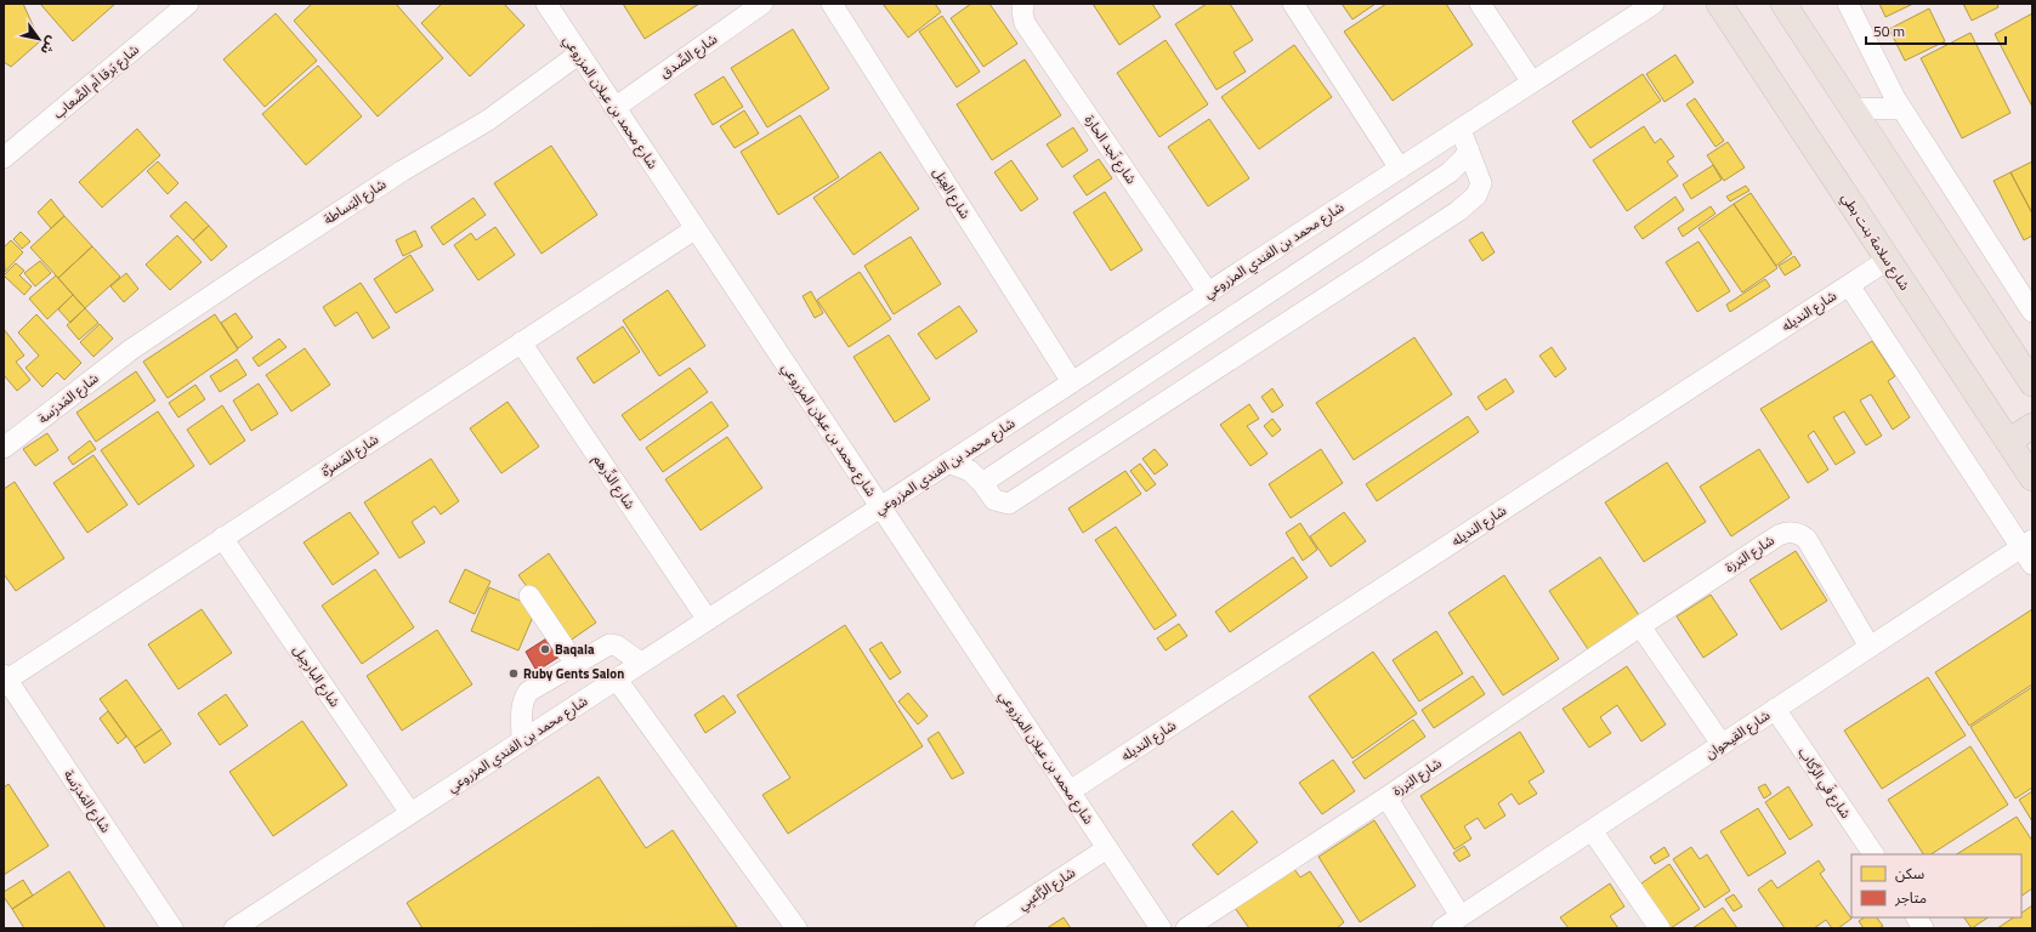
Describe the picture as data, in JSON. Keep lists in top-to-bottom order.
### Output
{
  "streets": {
    "main road": ["شارع سلامة بنت بطي"],
    "street": [
      "شارع الصِّدق",
      "شارع بَرقا أم الصَّعاب",
      "شارع محمد بن عبلان المزروعي",
      "شارع نَجد الحارة",
      "شارع العِبَل",
      "شارع البَساطة",
      "شارع محمد بن الفندي المزروعي",
      "شارع النديله",
      "شارع المَدرَسة",
      "شارع المَسرَّة",
      "شارع الدِّرهم",
      "شارع البَرزة",
      "شارع البارجِيل",
      "شارع القيحوان",
      "شارع فَي الرِّكاب",
      "شارع الرَّاعبِي"
    ]
  },
  "crossings": [
    ["شارع الصِّدق", "شارع محمد بن عبلان المزروعي"],
    ["شارع محمد بن عبلان المزروعي", "شارع البَساطة"],
    ["شارع محمد بن عبلان المزروعي", "شارع محمد بن الفندي المزروعي"],
    ["شارع محمد بن عبلان المزروعي", "شارع النديله"],
    ["شارع محمد بن عبلان المزروعي", "شارع المَسرَّة"],
    ["شارع محمد بن عبلان المزروعي", "شارع الرَّاعبِي"],
    ["شارع نَجد الحارة", "شارع محمد بن الفندي المزروعي"],
    ["شارع العِبَل", "شارع محمد بن الفندي المزروعي"],
    ["شارع البَساطة", "شارع المَدرَسة"],
    ["شارع سلامة بنت بطي", "شارع النديله"],
    ["شارع محمد بن الفندي المزروعي", "شارع الدِّرهم"],
    ["شارع محمد بن الفندي المزروعي", "شارع البارجِيل"],
    ["شارع المَدرَسة", "شارع المَسرَّة"],
    ["شارع المَسرَّة", "شارع الدِّرهم"],
    ["شارع المَسرَّة", "شارع البارجِيل"],
    ["شارع البَرزة", "شارع القيحوان"],
    ["شارع القيحوان", "شارع فَي الرِّكاب"]
  ],
  "places": ["Baqala", "Ruby Gents Salon"],
  "legend": ["سكن", "متاجر"],
  "scale_bar": "50 m",
  "north": "bottom right"
}
